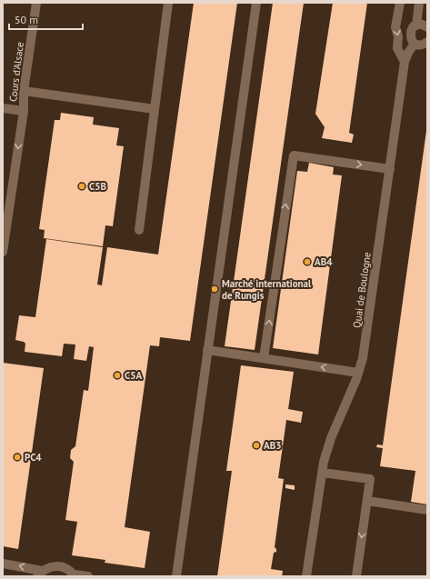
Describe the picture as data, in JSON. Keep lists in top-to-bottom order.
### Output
{
  "streets": {
    "lane": ["Cours d'Alsace", "Quai de Boulogne"]
  },
  "one_way": ["Cours d'Alsace"],
  "places": [
    "C5B",
    "AB4",
    "Marché international de Rungis",
    "C5A",
    "AB3",
    "PC4"
  ],
  "scale_bar": "50 m"
}
